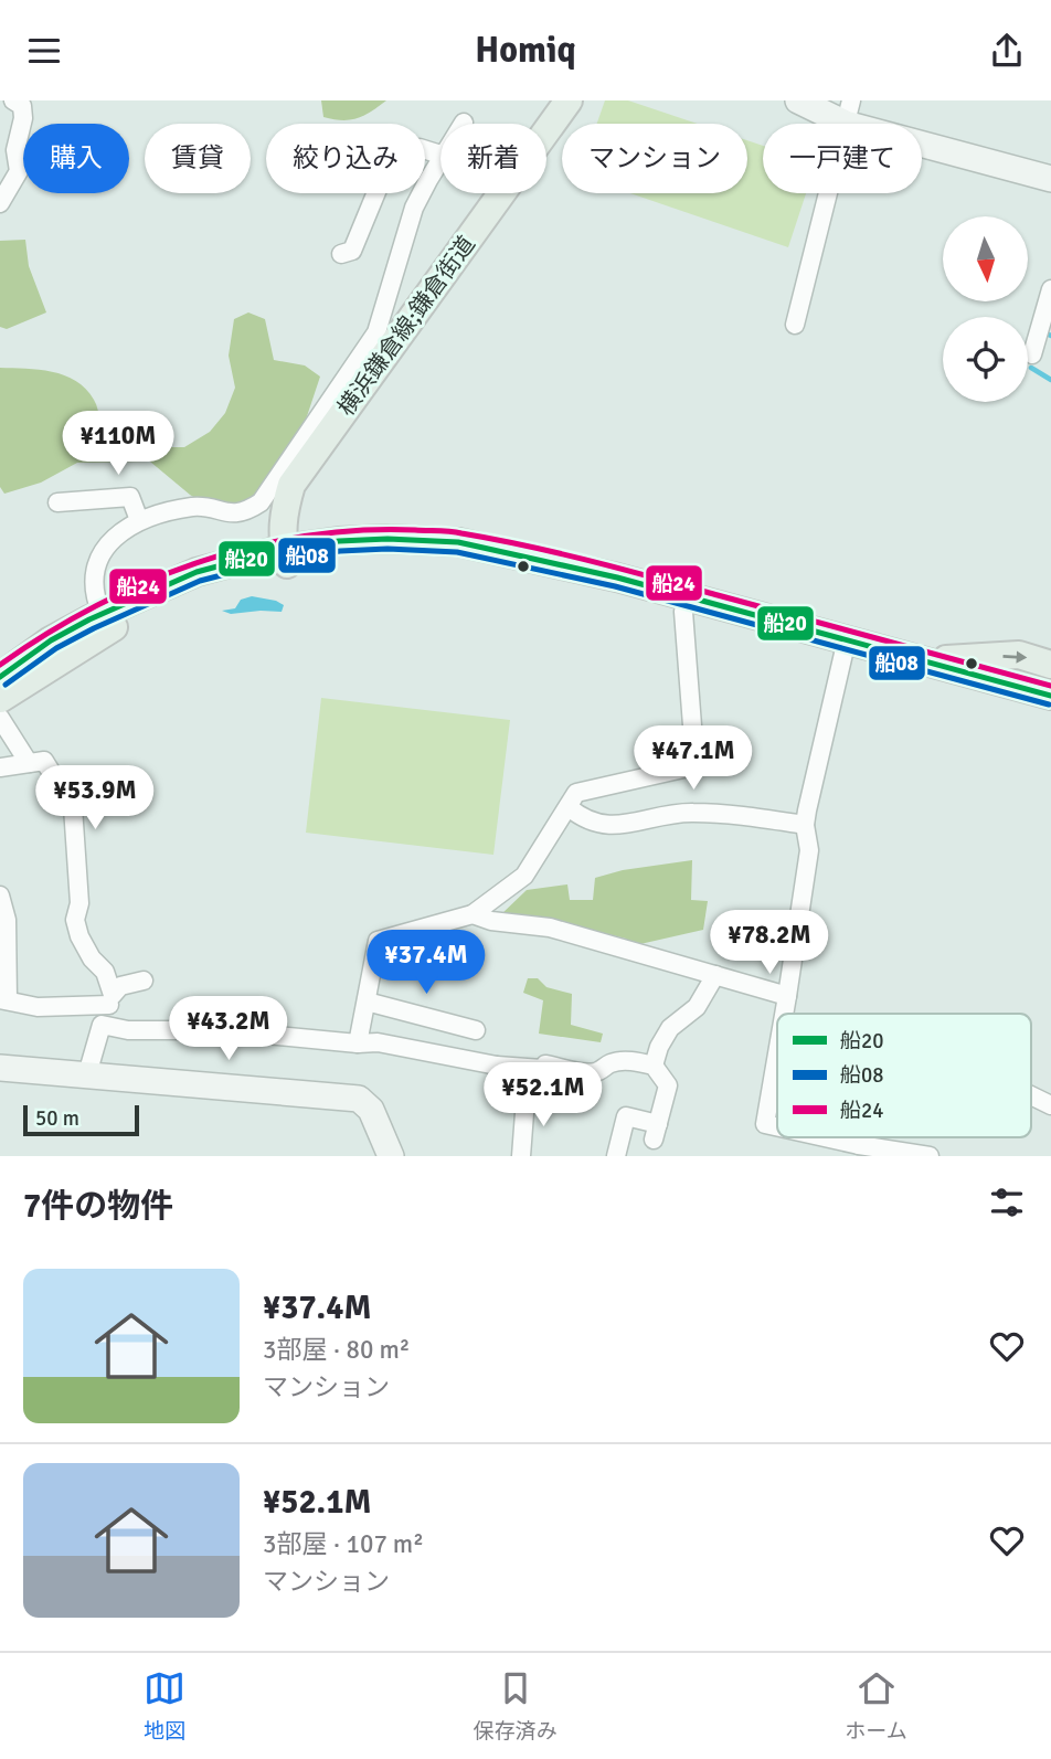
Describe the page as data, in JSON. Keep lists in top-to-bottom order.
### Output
{
  "streets": {
    "main road": ["横浜鎌倉線;鎌倉街道"]
  },
  "lines": ["transit line 船24", "transit line 船20", "transit line 船08"],
  "legend": ["船20", "船08", "船24"],
  "scale_bar": "50 m",
  "north": "bottom",
  "page": {
    "header": "Homiq",
    "chip": [
      "購入",
      "賃貸",
      "絞り込み",
      "新着",
      "マンション",
      "一戸建て"
    ],
    "price": [
      "¥110M",
      "¥47.1M",
      "¥53.9M",
      "¥78.2M",
      "¥37.4M",
      "¥43.2M",
      "¥52.1M"
    ],
    "scale": "50 m",
    "heading": "7件の物件",
    "list": [
      {
        "name": "¥37.4M",
        "note": "3部屋 · 80 m² · マンション"
      },
      {
        "name": "¥52.1M",
        "note": "3部屋 · 107 m² · マンション"
      }
    ],
    "tabs": ["地図", "保存済み", "ホーム"]
  }
}
